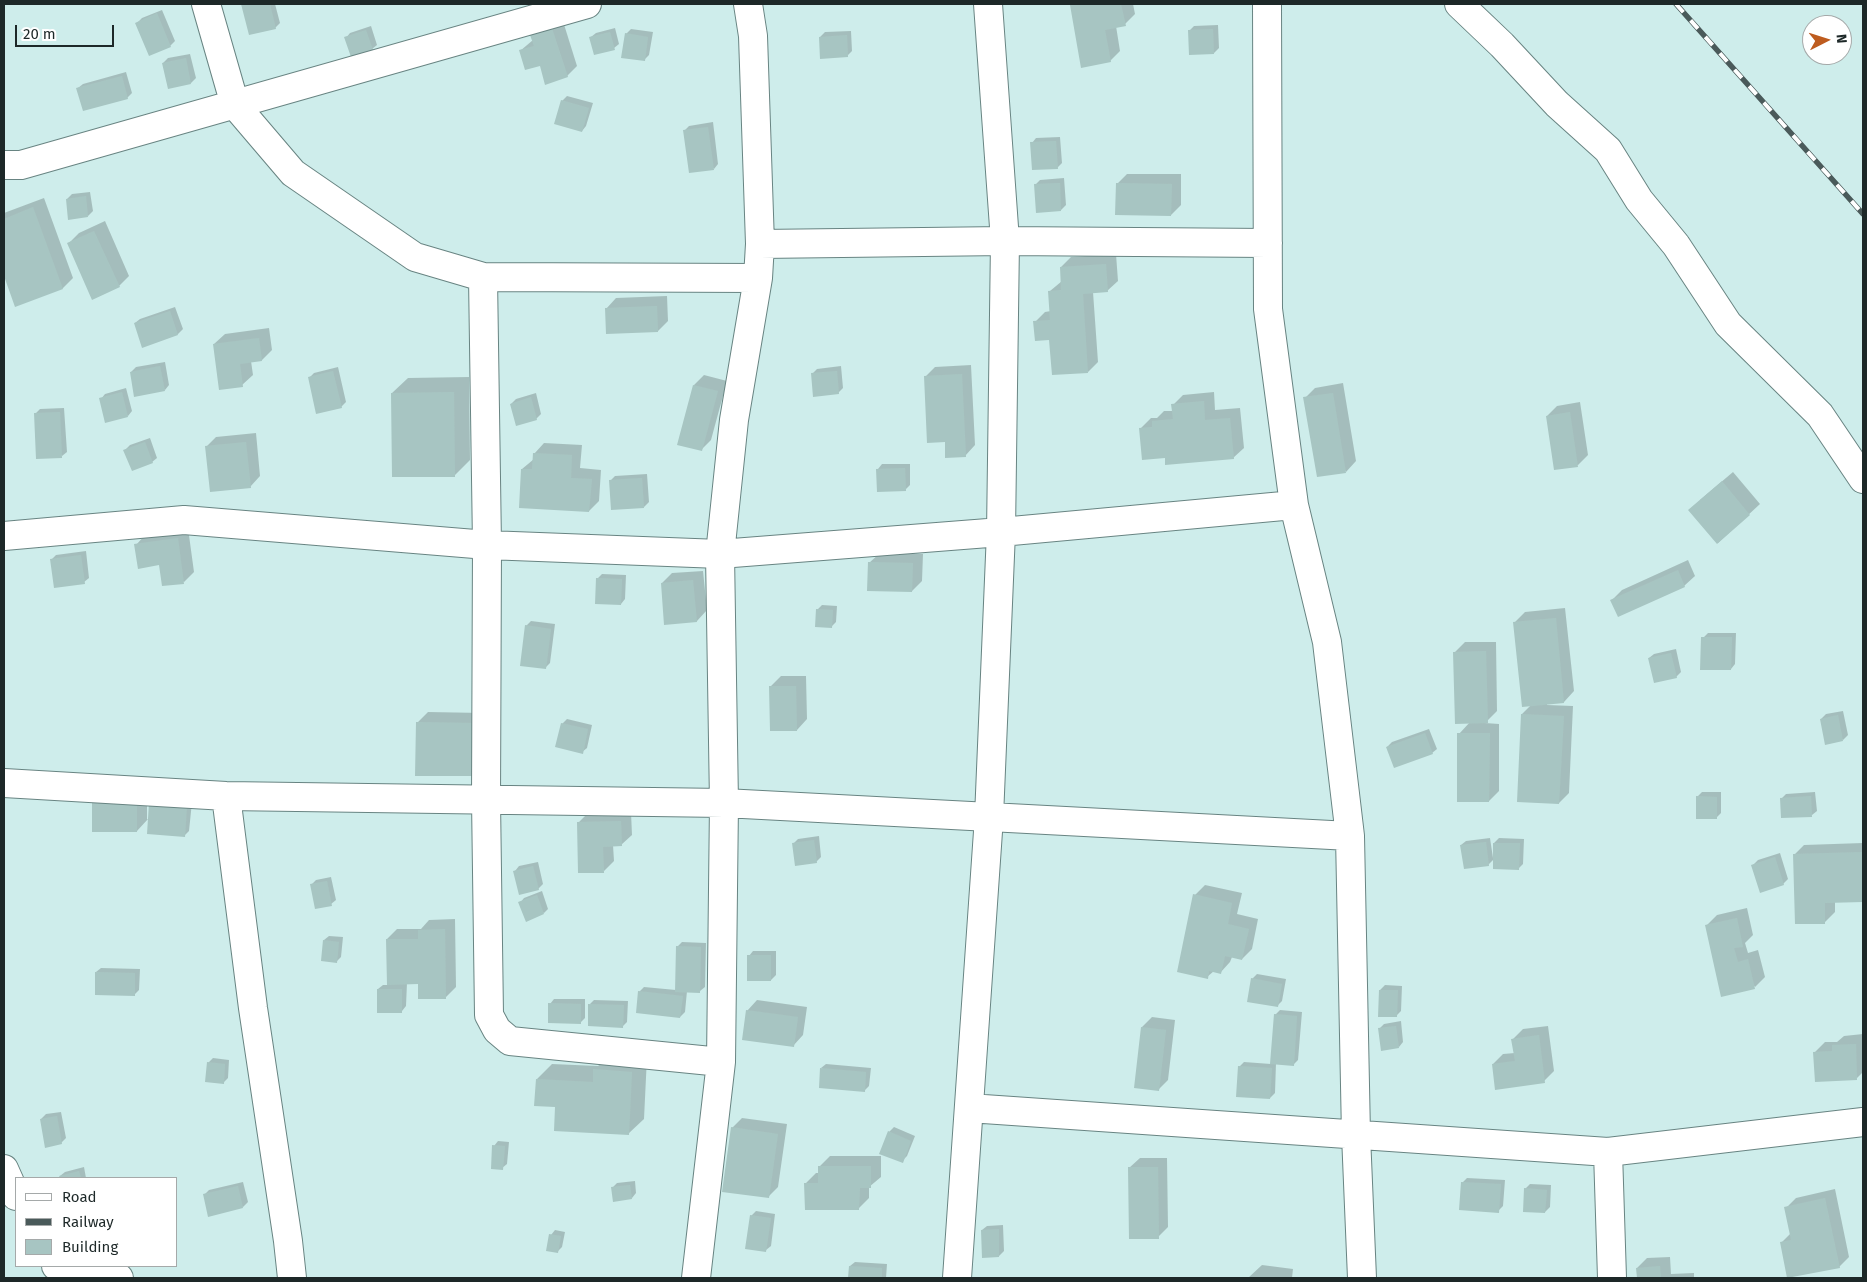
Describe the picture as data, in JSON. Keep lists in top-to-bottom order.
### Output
{
  "legend": ["Road", "Railway", "Building"],
  "scale_bar": "20 m",
  "north": "right"
}
